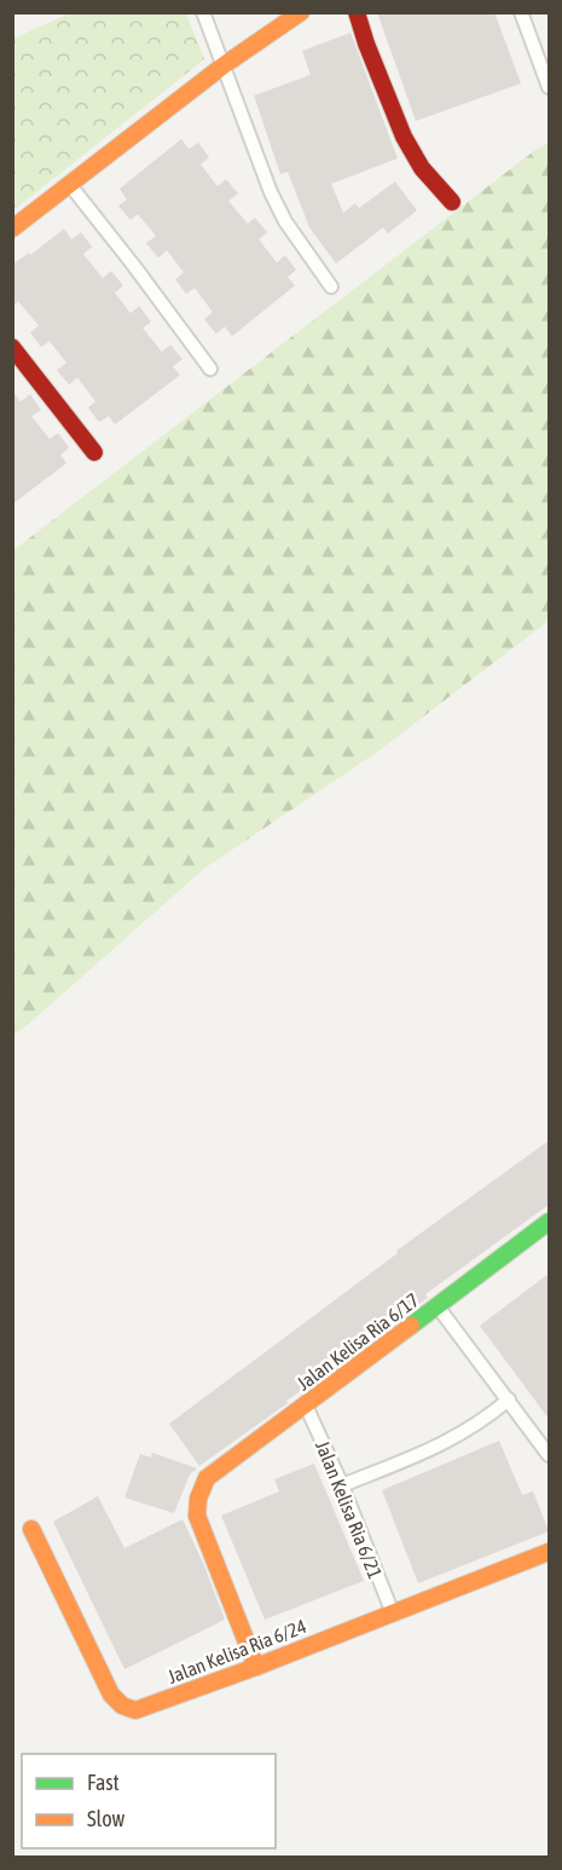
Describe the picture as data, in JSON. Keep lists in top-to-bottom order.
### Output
{
  "streets": {
    "street": ["Jalan Kelisa Ria 6/17", "Jalan Kelisa Ria 6/21", "Jalan Kelisa Ria 6/24"]
  },
  "crossings": [
    ["Jalan Kelisa Ria 6/17", "Jalan Kelisa Ria 6/21"],
    ["Jalan Kelisa Ria 6/17", "Jalan Kelisa Ria 6/24"],
    ["Jalan Kelisa Ria 6/21", "Jalan Kelisa Ria 6/24"]
  ],
  "legend": ["Fast", "Slow"]
}
